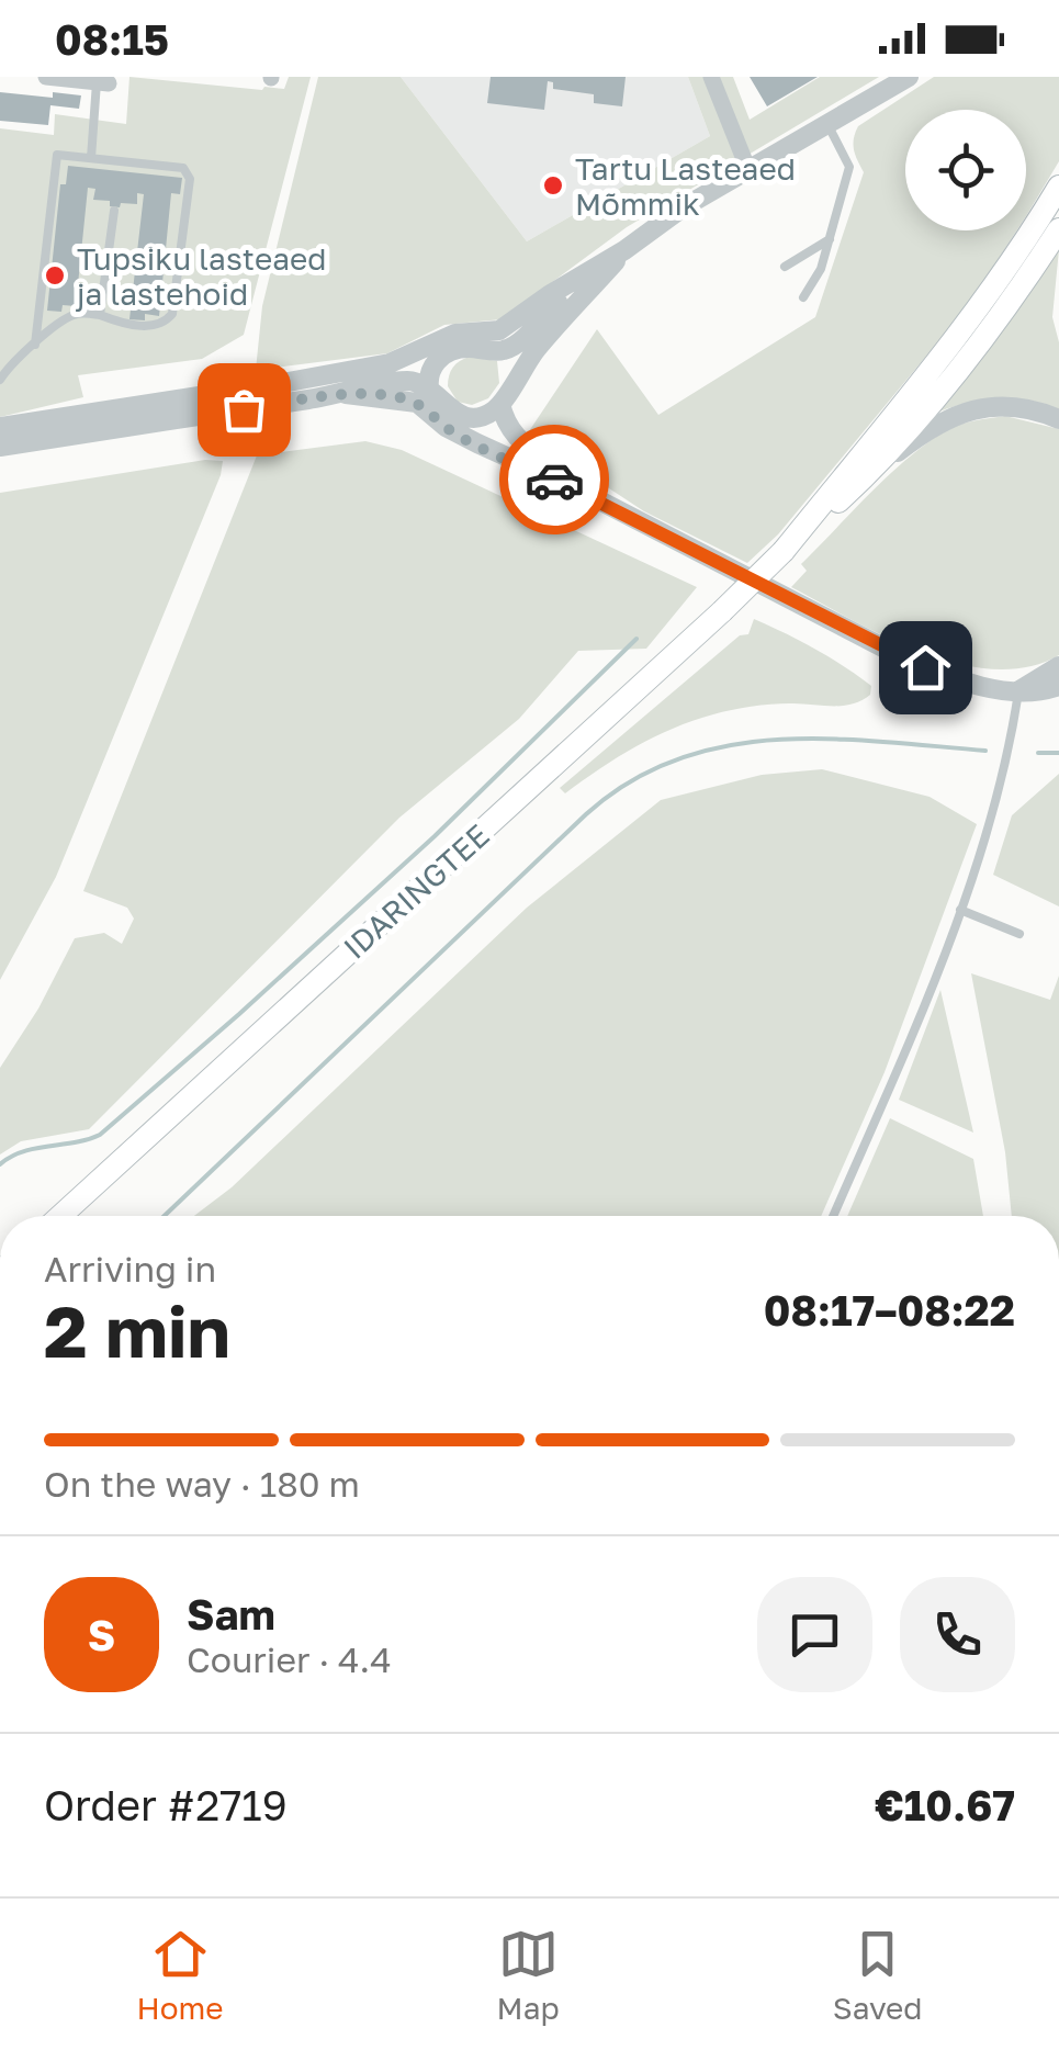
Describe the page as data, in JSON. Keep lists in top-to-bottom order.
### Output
{
  "streets": {
    "main road": ["IDARINGTEE"]
  },
  "places": ["Tartu Lasteaed Mõmmik", "Tupsiku lasteaed ja lastehoid"],
  "page": {
    "status": "08:15",
    "heading": ["2 min", "Arriving in", "08:17–08:22"],
    "panel": [
      "Sam",
      "Courier · 4.4",
      "Order #2719",
      "€10.67"
    ],
    "bar": "On the way · 180 m",
    "round": "S",
    "tabs": ["Home", "Map", "Saved"]
  }
}
